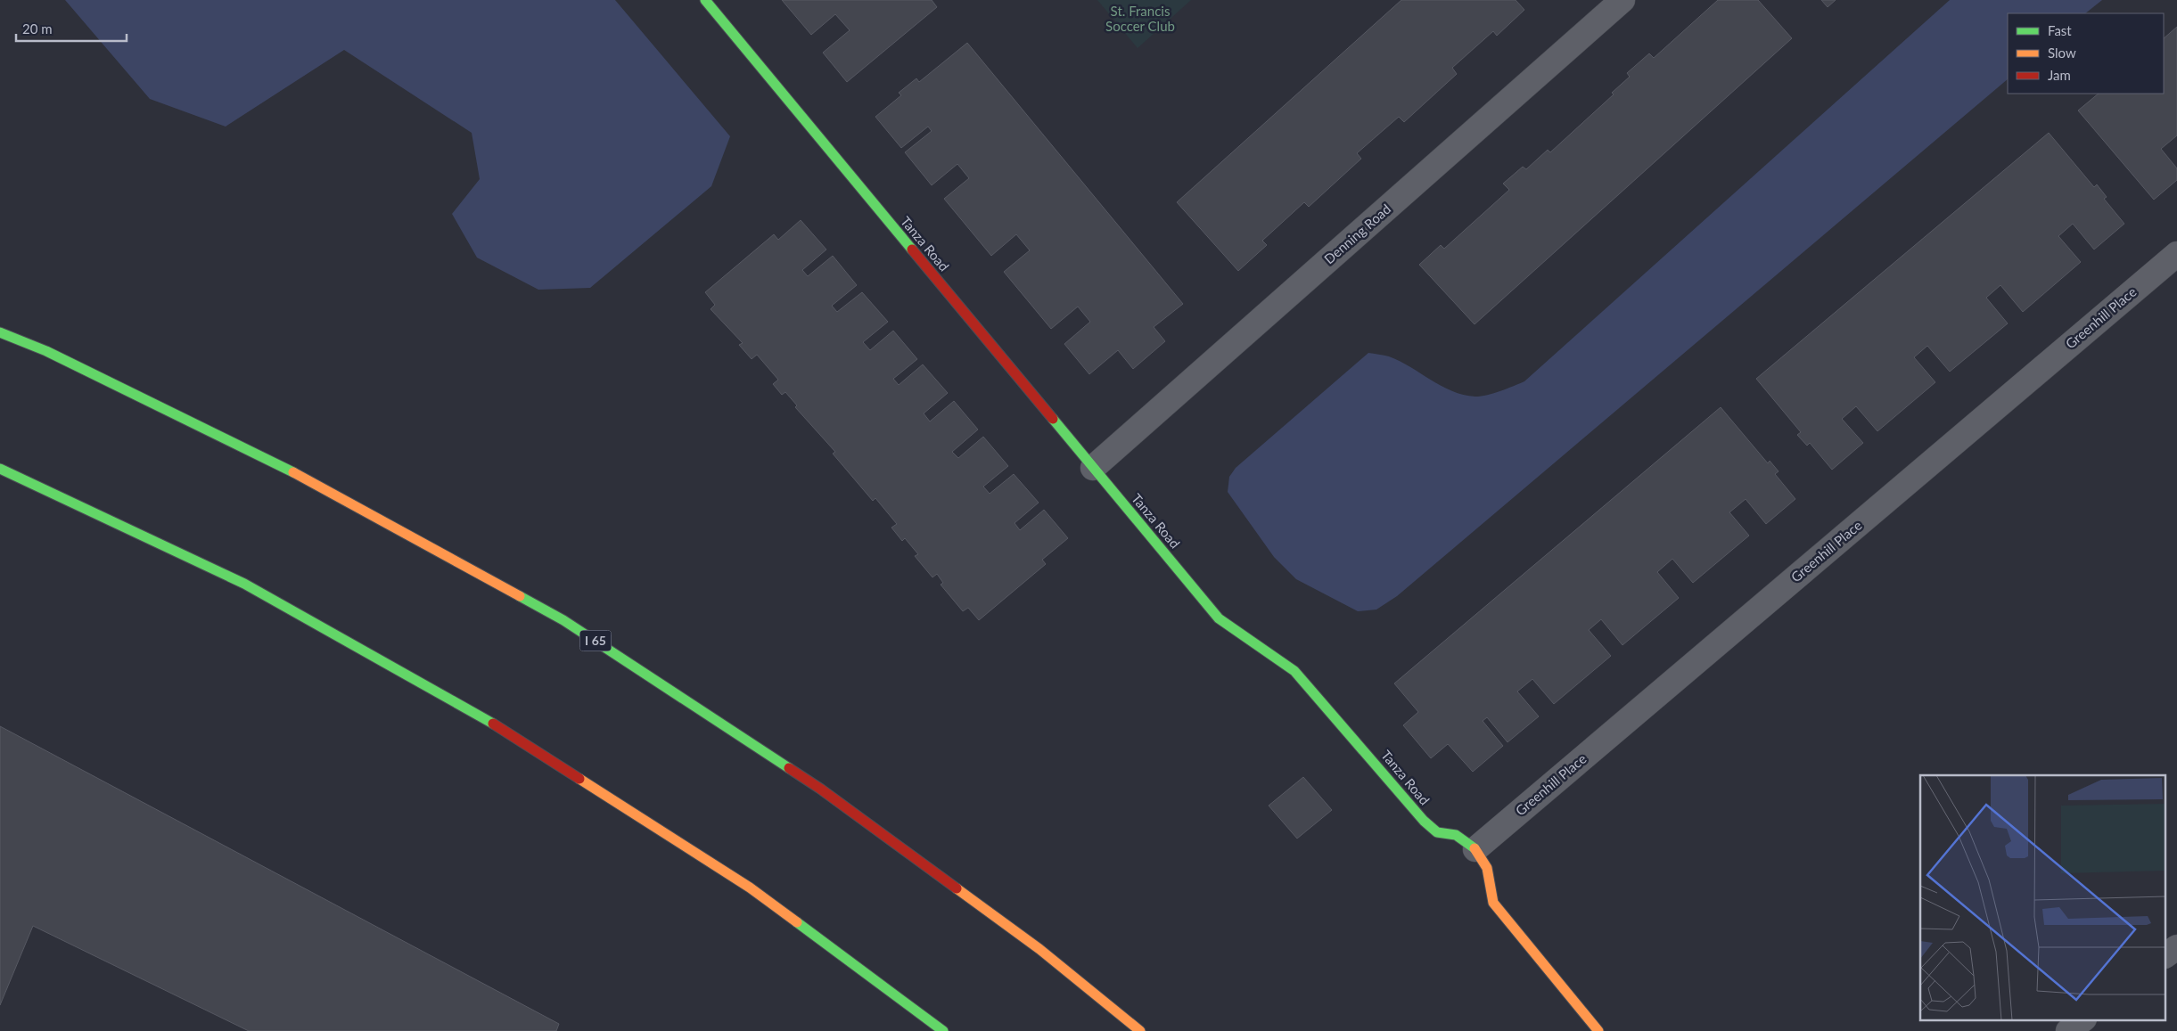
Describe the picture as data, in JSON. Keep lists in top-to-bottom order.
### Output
{
  "streets": {
    "main road": ["Tanza Road", "I 65"],
    "street": ["Denning Road", "Greenhill Place"]
  },
  "crossings": [
    ["Denning Road", "Tanza Road"],
    ["Tanza Road", "Greenhill Place"]
  ],
  "parks": ["St. Francis Soccer Club"],
  "legend": ["Fast", "Slow", "Jam"],
  "scale_bar": "20 m"
}
